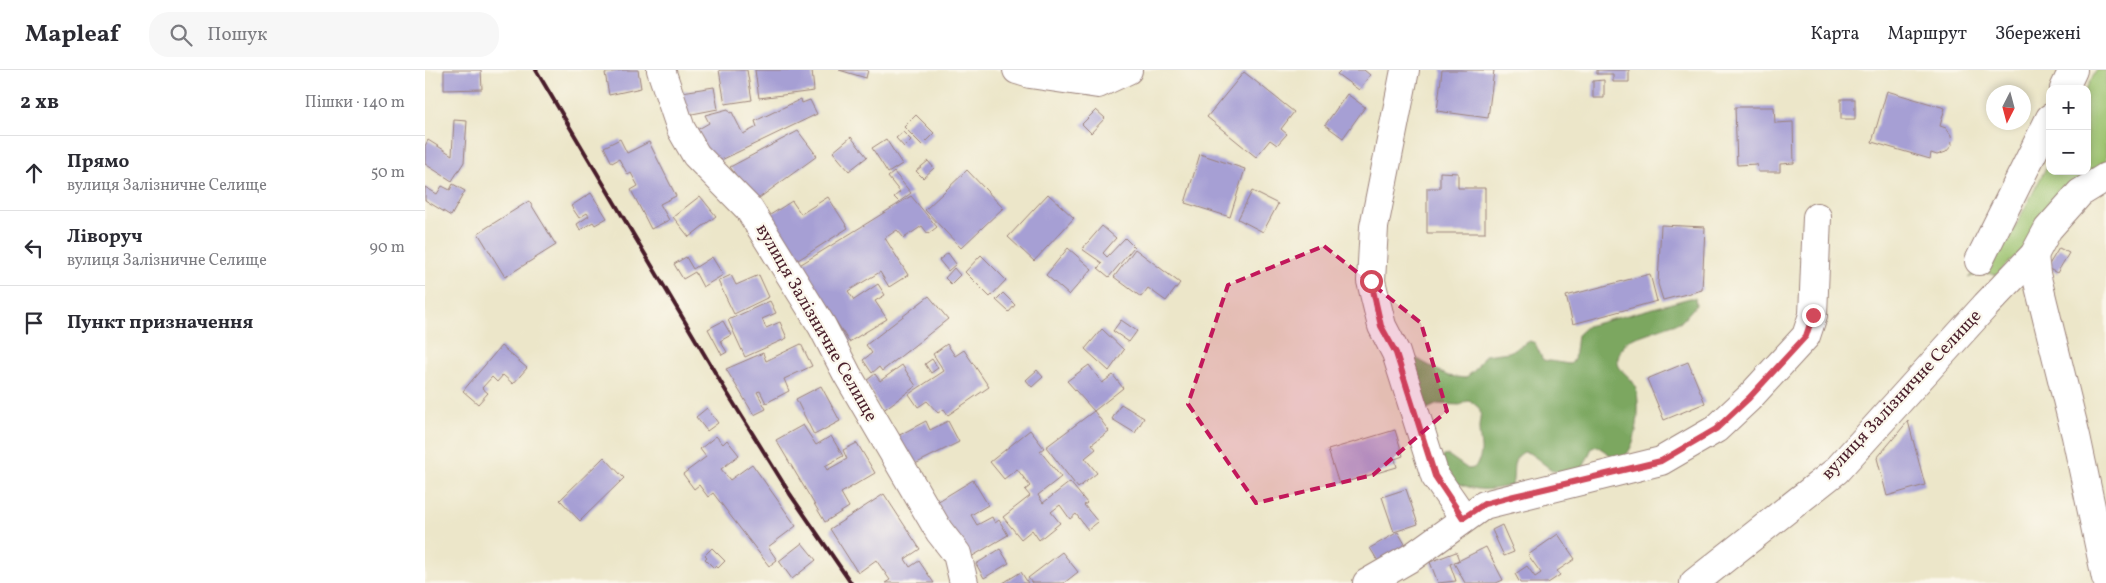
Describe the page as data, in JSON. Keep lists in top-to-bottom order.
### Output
{
  "streets": {
    "street": ["вулиця Залізничне Селище"]
  },
  "north": "bottom",
  "page": {
    "header": "Mapleaf",
    "search": "Пошук",
    "nav": ["Карта", "Маршрут", "Збережені"],
    "heading": ["2 хв", "Пішки · 140 m"],
    "map_buttons": ["+", "−"],
    "list": [
      ["Прямо", "вулиця Залізничне Селище", "50 m"],
      ["Ліворуч", "вулиця Залізничне Селище", "90 m"],
      "Пункт призначення"
    ]
  }
}
